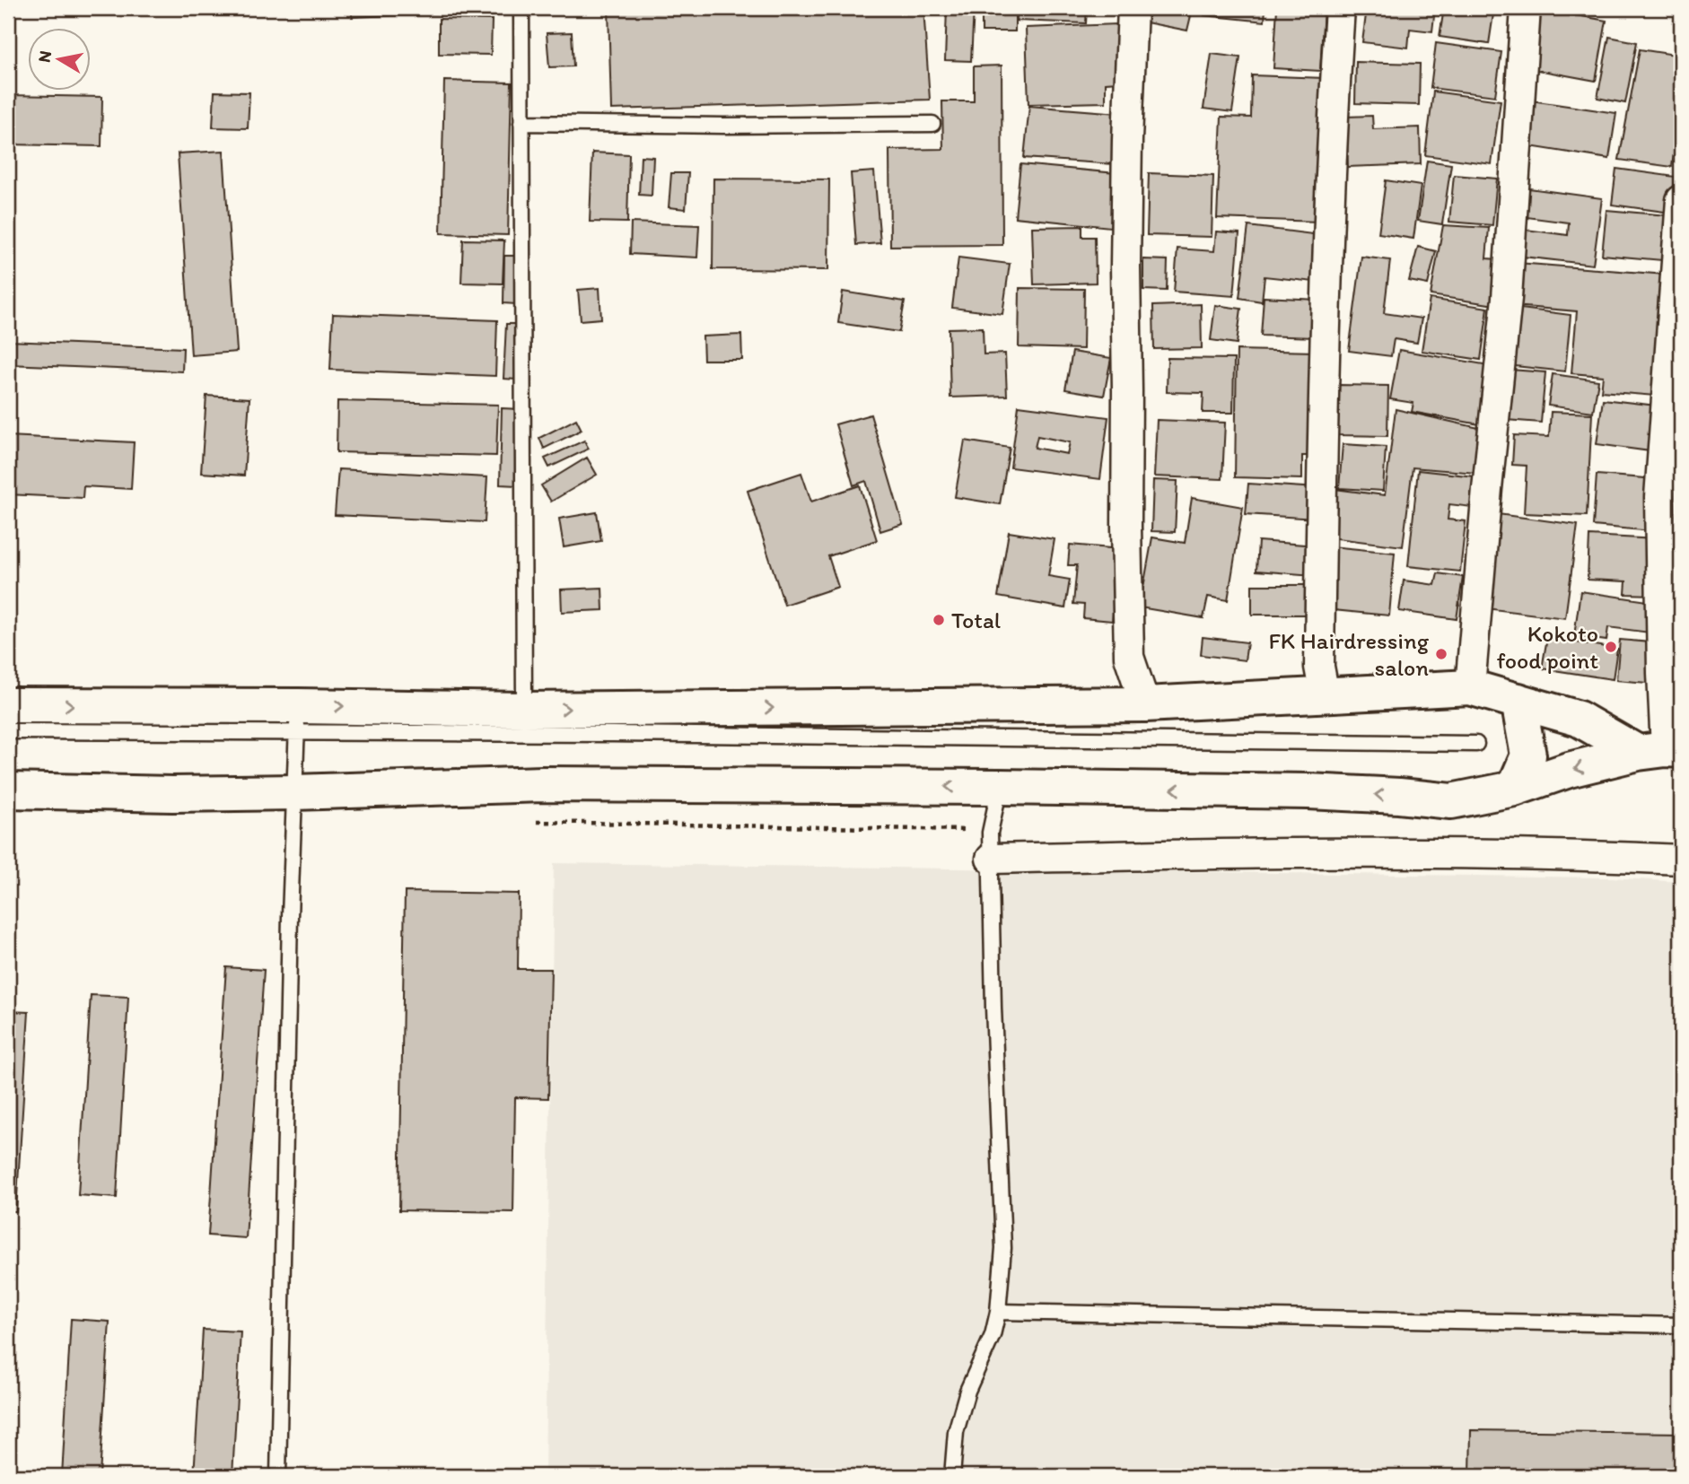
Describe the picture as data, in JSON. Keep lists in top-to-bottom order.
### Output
{
  "places": ["Total", "Kokoto food point", "FK Hairdressing salon"],
  "north": "left"
}
